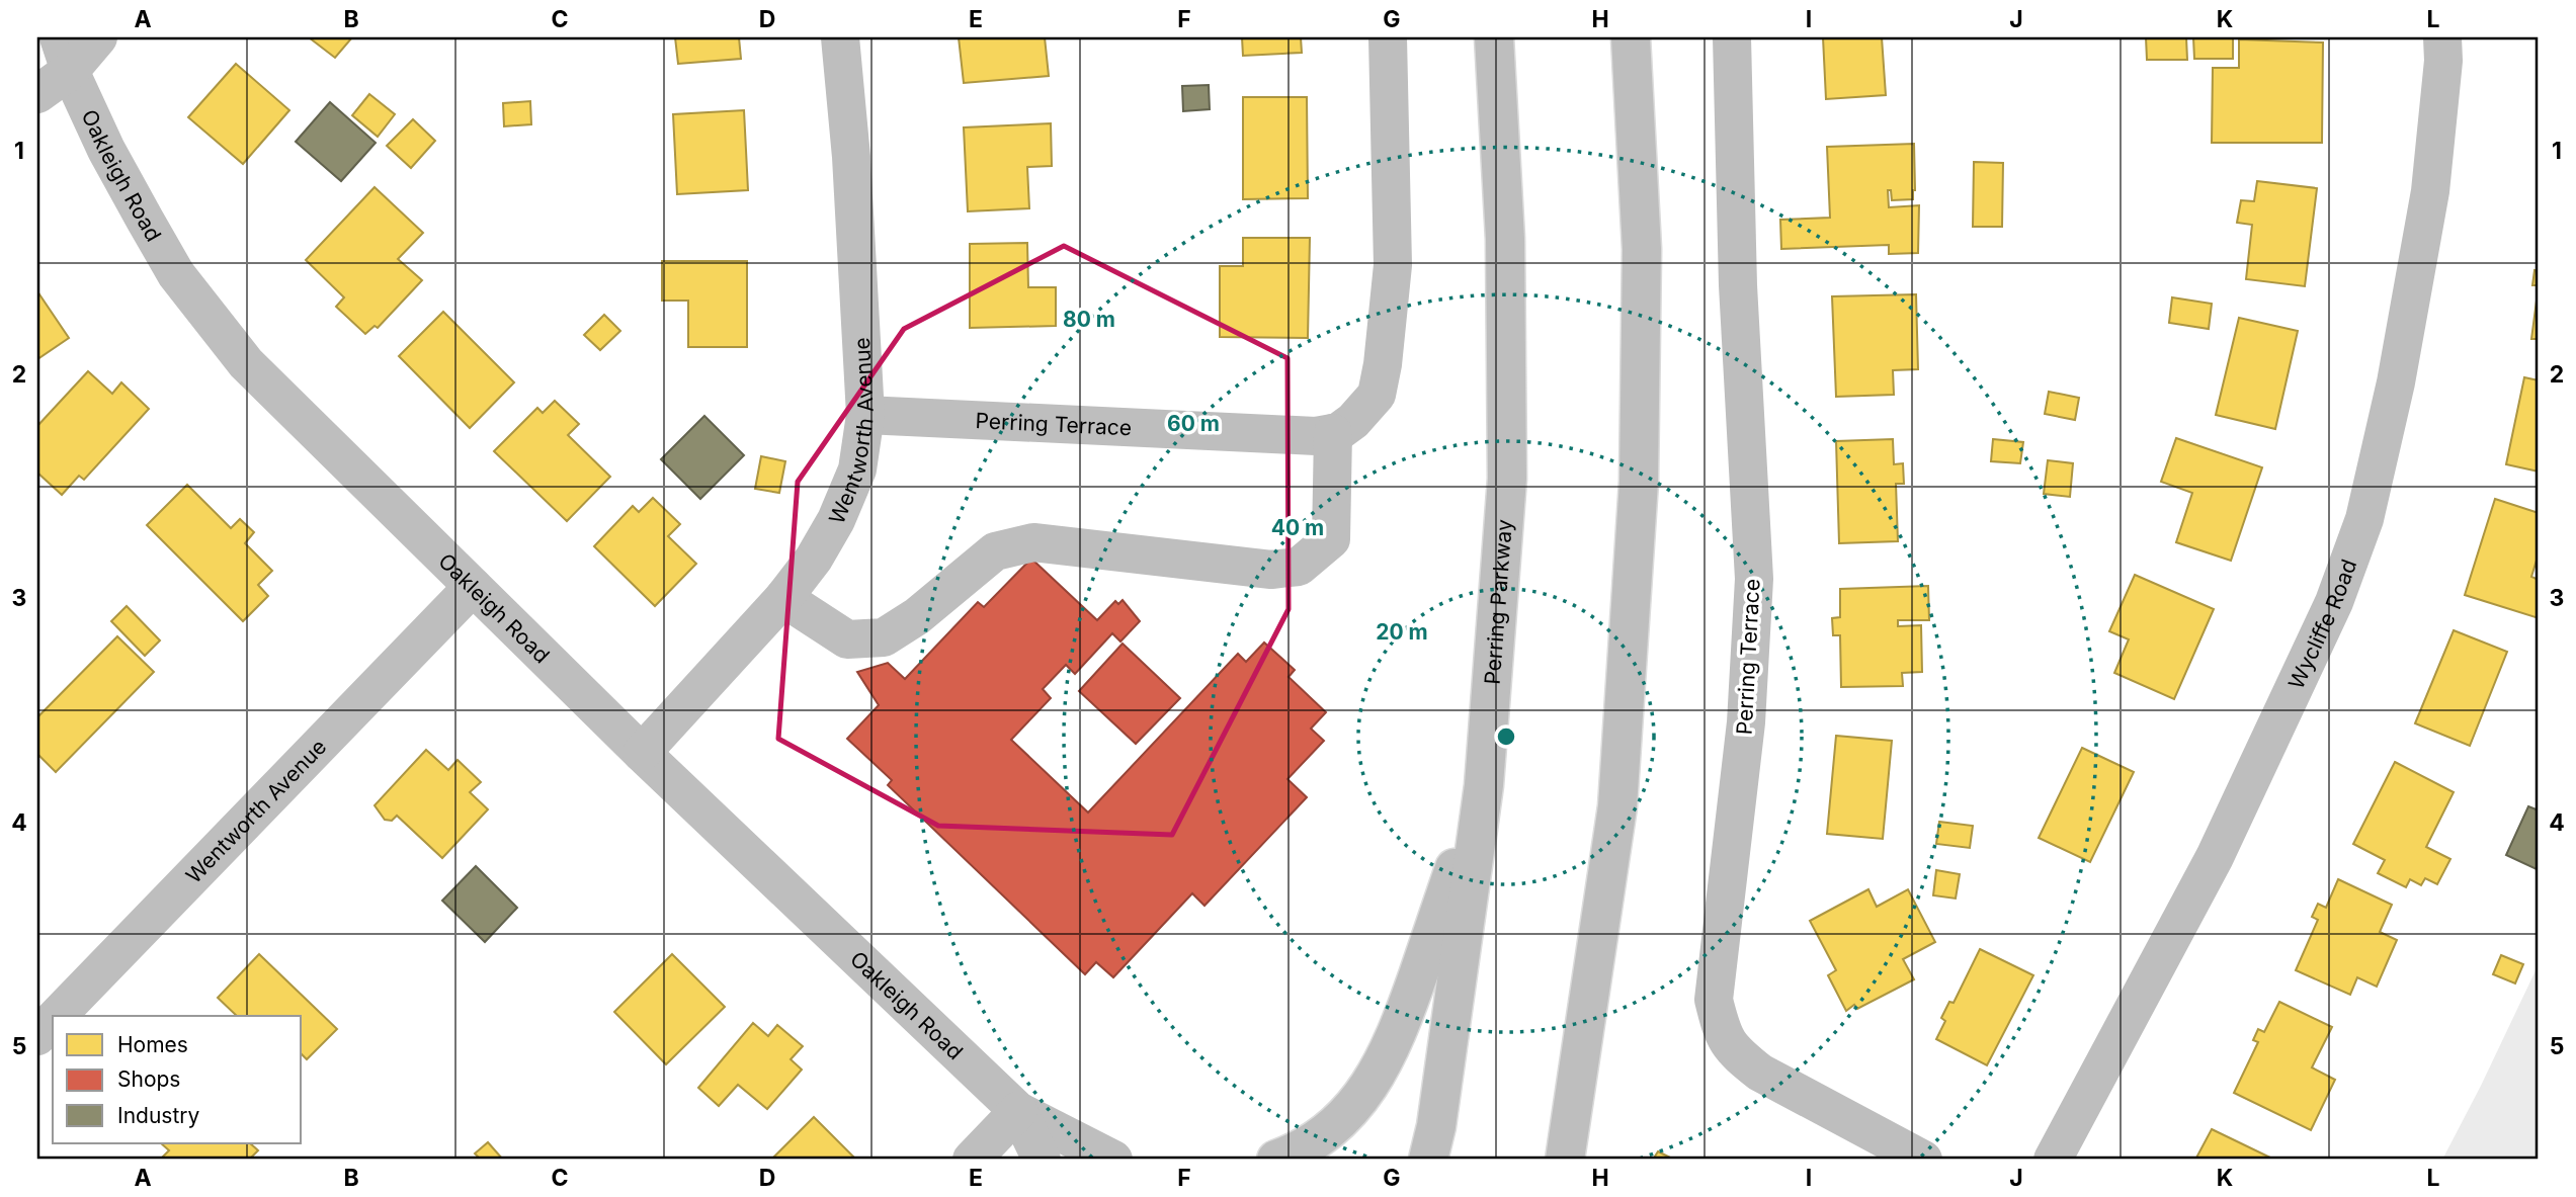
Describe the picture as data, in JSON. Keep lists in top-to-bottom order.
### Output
{
  "streets": {
    "street": [
      "Oakleigh Road",
      "Perring Terrace",
      "Wentworth Avenue",
      "Perring Parkway",
      "Wycliffe Road"
    ]
  },
  "crossings": [
    ["Oakleigh Road", "Wentworth Avenue"],
    ["Perring Terrace", "Wentworth Avenue"]
  ],
  "legend": ["Homes", "Shops", "Industry"],
  "grid": {
    "columns": [
      "A",
      "B",
      "C",
      "D",
      "E",
      "F",
      "G",
      "H",
      "I",
      "J",
      "K",
      "L"
    ],
    "rows": [
      "1",
      "2",
      "3",
      "4",
      "5"
    ]
  },
  "rings": [
    "80 m",
    "60 m",
    "40 m",
    "20 m"
  ]
}
